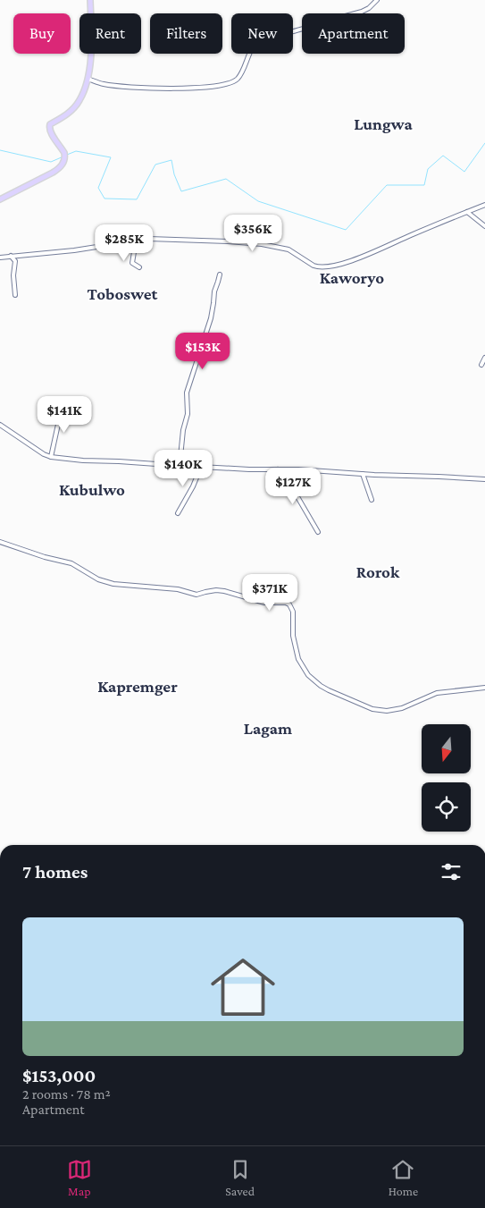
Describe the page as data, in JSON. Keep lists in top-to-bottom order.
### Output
{
  "districts": [
    "Lungwa",
    "Kaworyo",
    "Toboswet",
    "Kubulwo",
    "Rorok",
    "Kapremger",
    "Lagam"
  ],
  "north": "bottom",
  "page": {
    "chip": [
      "Buy",
      "Rent",
      "Filters",
      "New",
      "Apartment"
    ],
    "price": [
      "$356K",
      "$285K",
      "$153K",
      "$141K",
      "$140K",
      "$127K",
      "$371K"
    ],
    "heading": "7 homes",
    "list": [
      {
        "name": "$153,000",
        "note": "2 rooms · 78 m² · Apartment"
      }
    ],
    "tabs": ["Map", "Saved", "Home"]
  }
}
